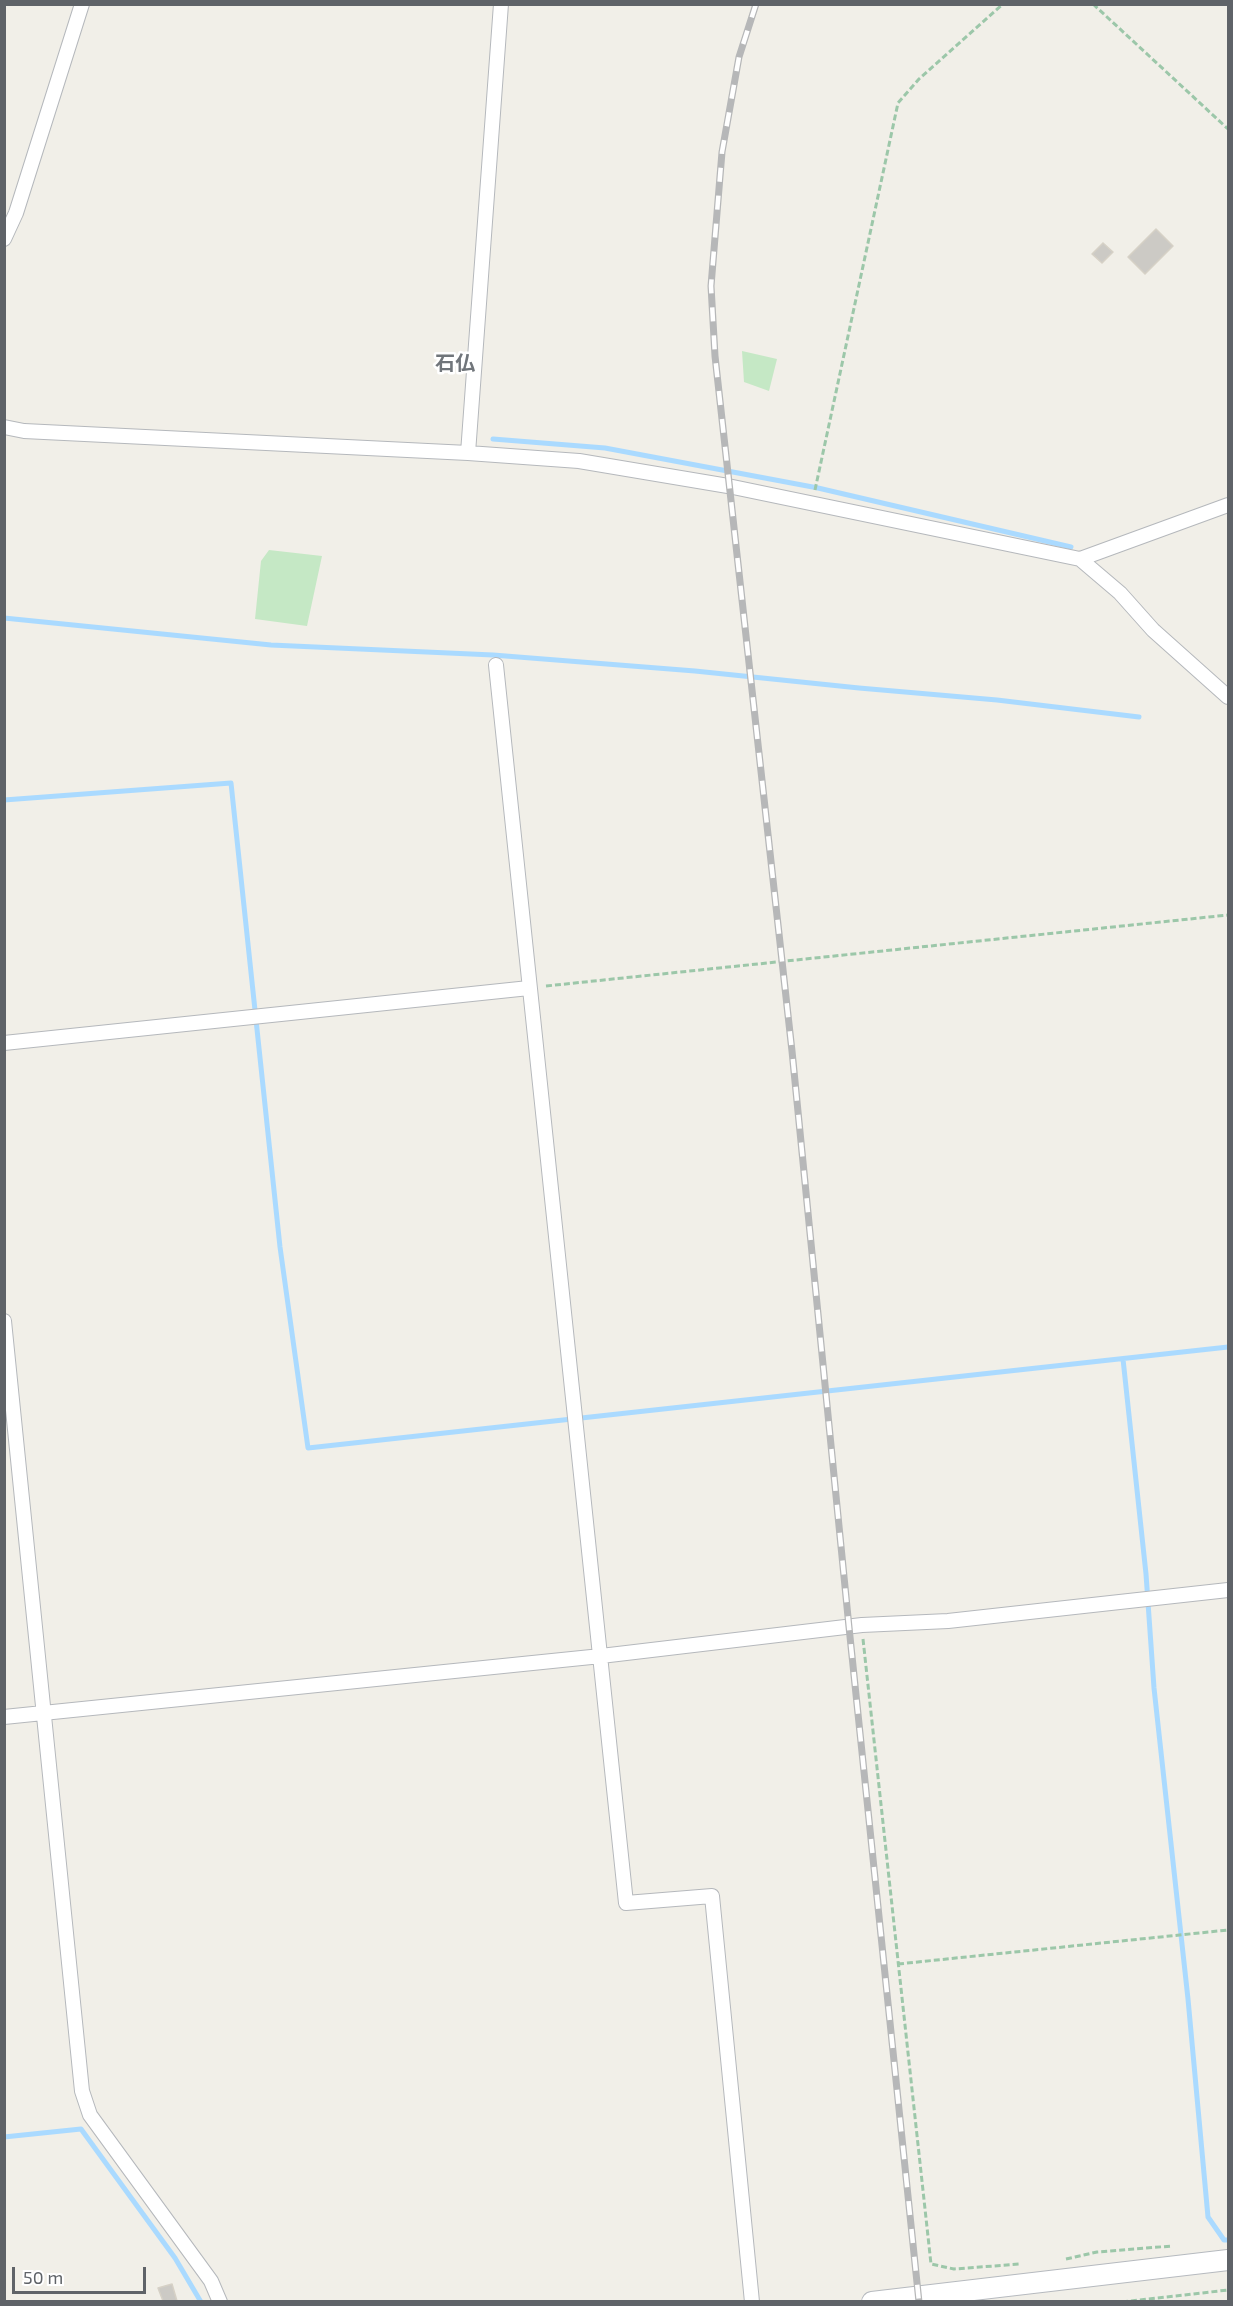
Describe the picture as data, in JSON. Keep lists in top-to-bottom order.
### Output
{
  "districts": ["石仏"],
  "scale_bar": "50 m"
}
